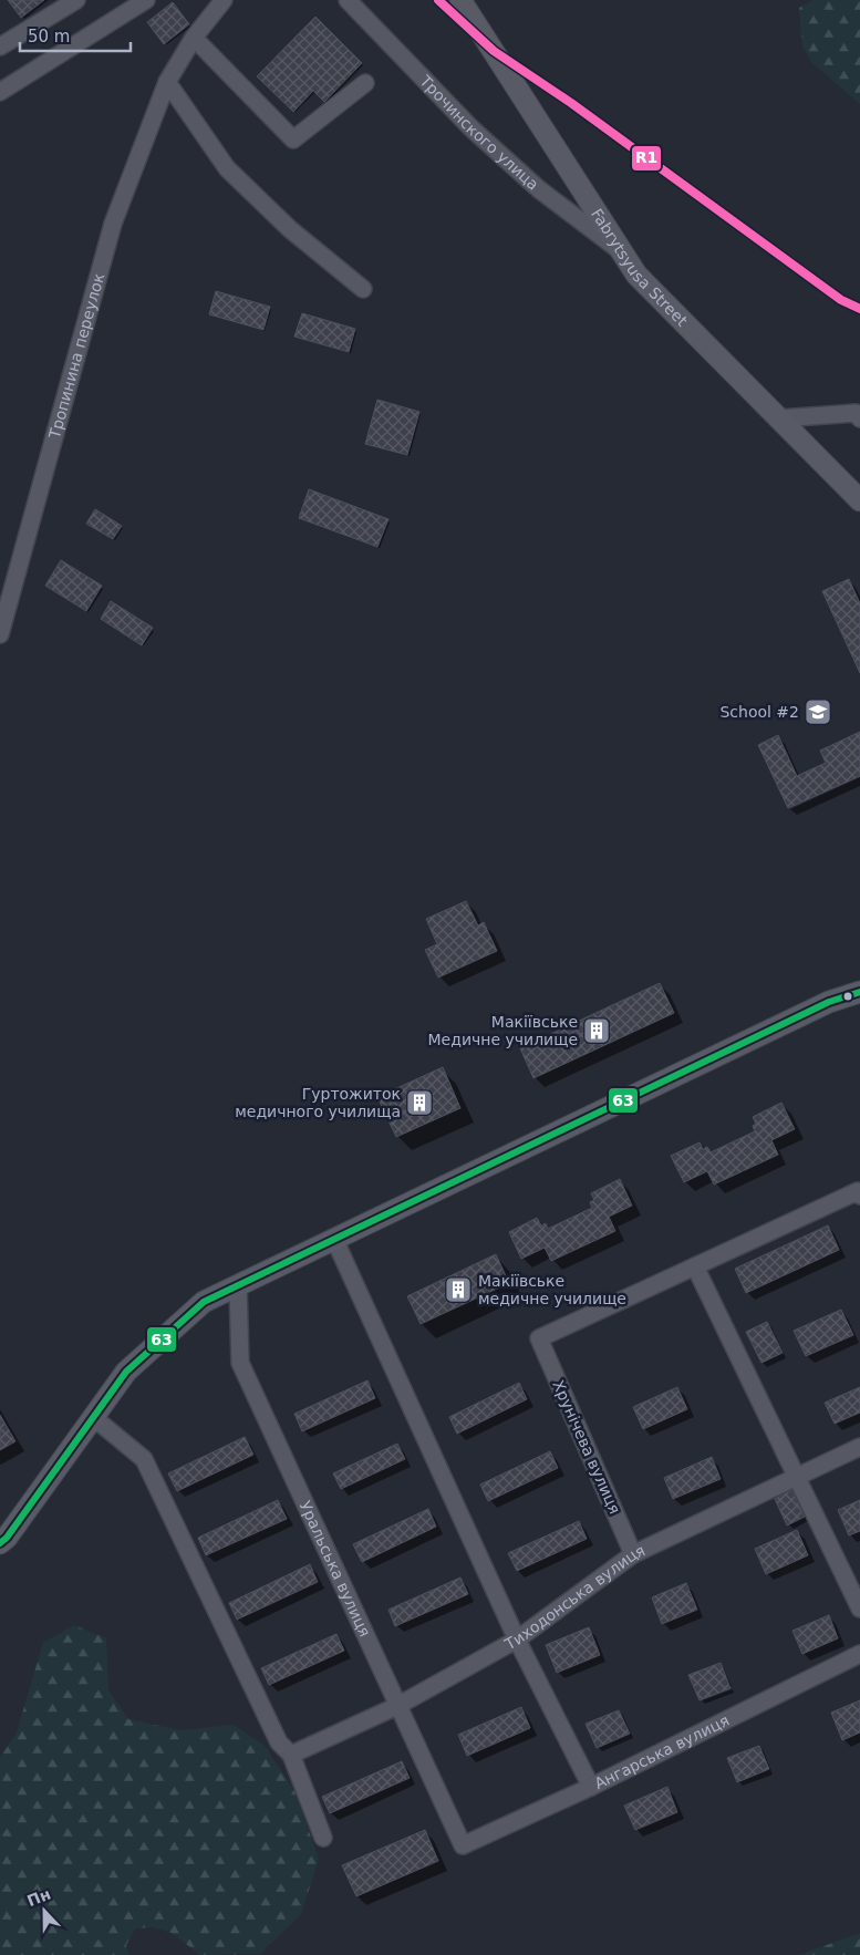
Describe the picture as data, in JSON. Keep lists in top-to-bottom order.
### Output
{
  "streets": {
    "main road": ["Fabrytsyusa Street"],
    "street": [
      "Трочинского улица",
      "Тропинина переулок",
      "Хрунічева вулиця",
      "Уральська вулиця",
      "Тиходонська вулиця",
      "Ангарська вулиця"
    ]
  },
  "crossings": [
    ["Трочинского улица", "Fabrytsyusa Street"],
    ["Хрунічева вулиця", "Тиходонська вулиця"],
    ["Уральська вулиця", "Тиходонська вулиця"],
    ["Уральська вулиця", "Ангарська вулиця"]
  ],
  "places": {
    "school or university": ["School #2"],
    "building": ["Макіївське Медичне училище", "Гуртожиток медичного училища", "Макіївське медичне училище"]
  },
  "lines": ["transit line R1", "transit line 63"],
  "scale_bar": "50 m",
  "north": "top"
}
